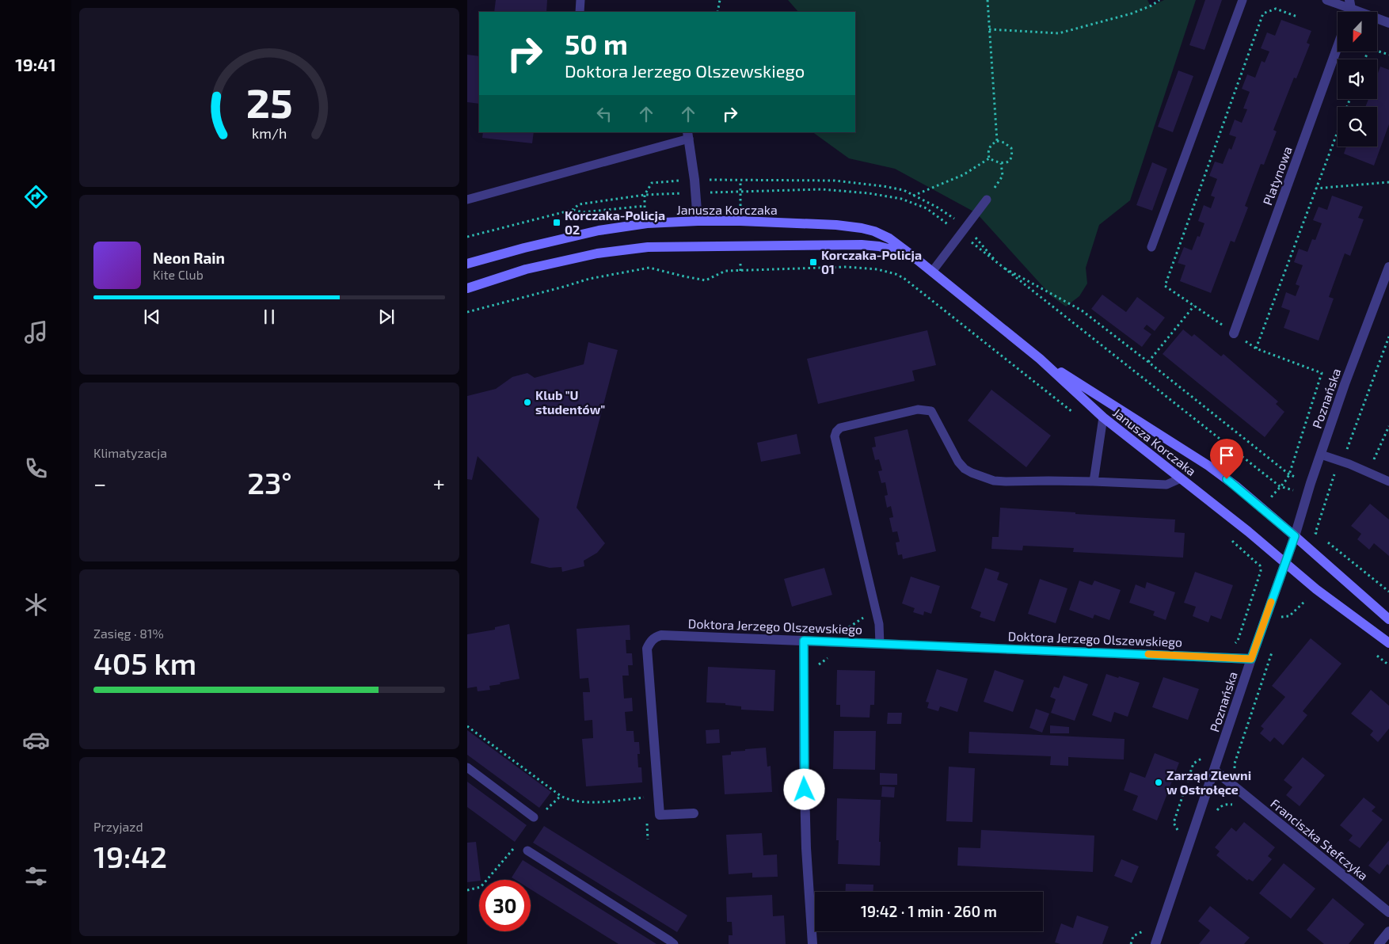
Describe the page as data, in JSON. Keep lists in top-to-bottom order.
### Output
{
  "streets": {
    "street": [
      "Platynowa",
      "Janusza Korczaka",
      "Poznańska",
      "Doktora Jerzego Olszewskiego",
      "Franciszka Stefczyka"
    ]
  },
  "crossings": [
    ["Janusza Korczaka", "Poznańska"],
    ["Poznańska", "Doktora Jerzego Olszewskiego"],
    ["Poznańska", "Franciszka Stefczyka"]
  ],
  "places": {
    "transit": ["Korczaka-Policja 02", "Korczaka-Policja 01"],
    "other": ["Klub \"U studentów\"", "Zarząd Zlewni w Ostrołęce"]
  },
  "north": "bottom",
  "page": {
    "tabs": "19:41",
    "turn": ["50 m", "Doktora Jerzego Olszewskiego"],
    "song": ["Neon Rain", "Kite Club"],
    "tile": [
      "Klimatyzacja",
      ["Zasięg · 81%", "405 km"],
      ["Przyjazd", "19:42"]
    ],
    "heat": ["−", "23°", "+"],
    "limit": "30",
    "trip": "19:42 · 1 min · 260 m",
    "gauge": ["25", "km/h"]
  }
}
